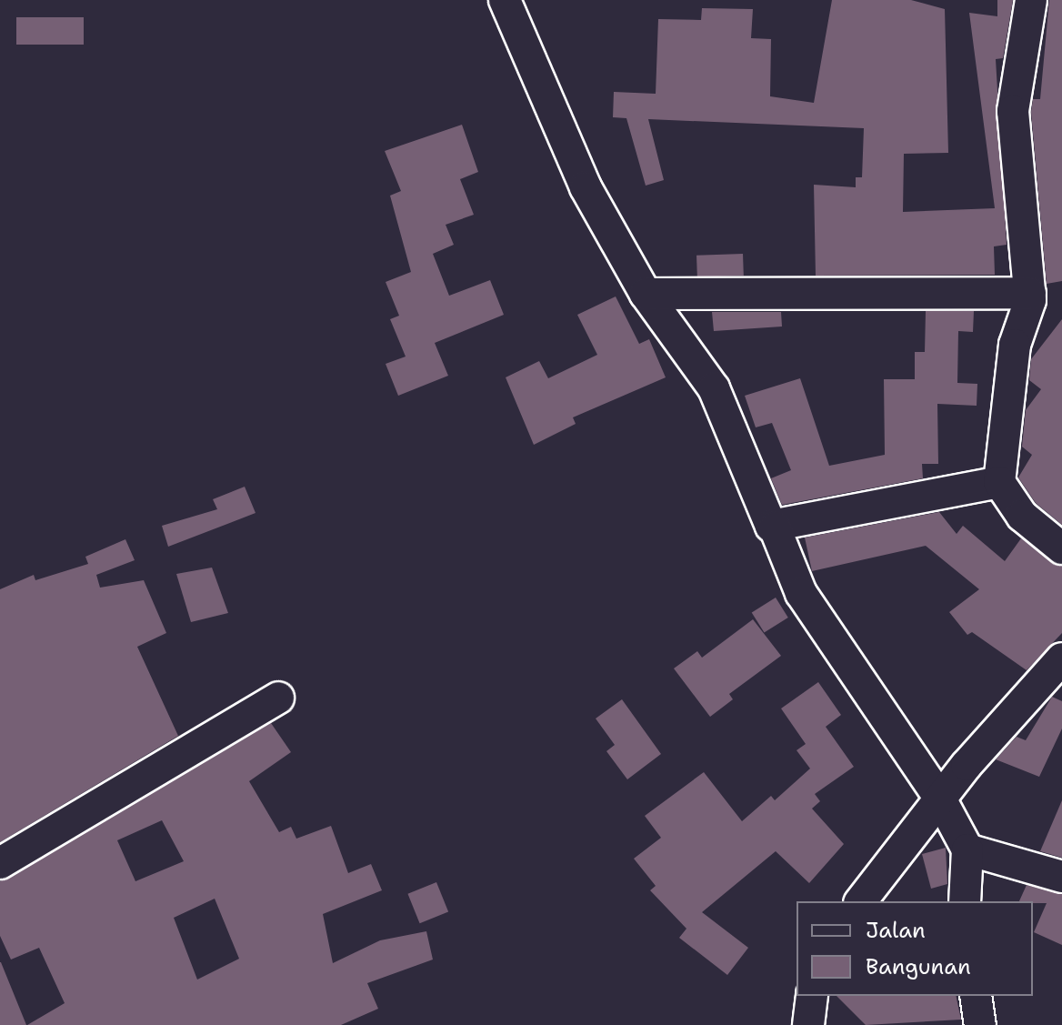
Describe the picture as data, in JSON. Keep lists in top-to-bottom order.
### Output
{
  "legend": ["Jalan", "Bangunan"]
}
